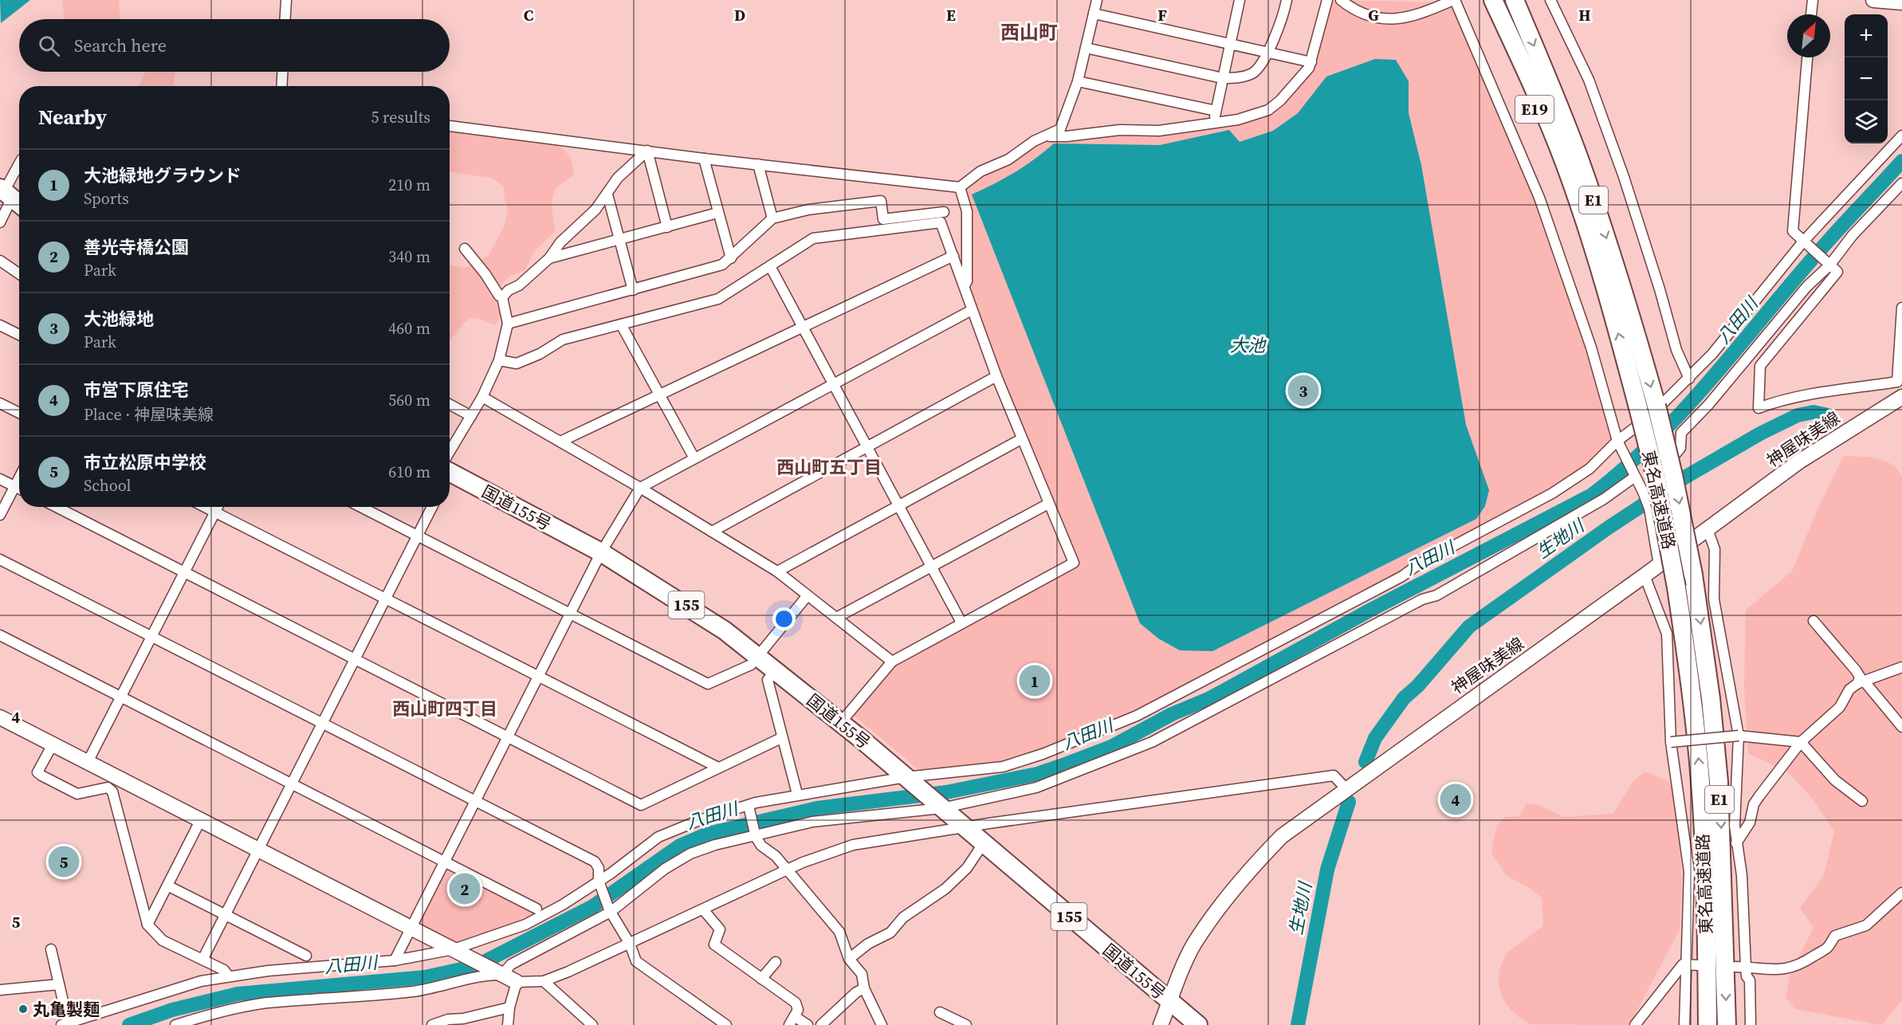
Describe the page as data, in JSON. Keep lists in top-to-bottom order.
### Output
{
  "streets": {
    "highway": [
      "E19",
      "E1",
      "東名高速道路",
      "国道155号",
      "155"
    ],
    "main road": ["神屋味美線"]
  },
  "crossings": [
    ["E19", "東名高速道路"],
    ["神屋味美線", "国道155号"]
  ],
  "districts": ["西山町", "西山町五丁目", "西山町四丁目"],
  "water": ["八田川", "大池", "生地川"],
  "places": ["丸亀製麺"],
  "north": "top right",
  "page": {
    "map_buttons": ["+", "−"],
    "search": "Search here",
    "heading": ["Nearby", "5 results"],
    "list": [
      {
        "mark": "1",
        "name": "大池緑地グラウンド",
        "note": "Sports",
        "value": "210 m"
      },
      {
        "mark": "2",
        "name": "善光寺橋公園",
        "note": "Park",
        "value": "340 m"
      },
      {
        "mark": "3",
        "name": "大池緑地",
        "note": "Park",
        "value": "460 m"
      },
      {
        "mark": "4",
        "name": "市営下原住宅",
        "note": "Place · 神屋味美線",
        "value": "560 m"
      },
      {
        "mark": "5",
        "name": "市立松原中学校",
        "note": "School",
        "value": "610 m"
      }
    ],
    "pins": [
      "3",
      "1",
      "4",
      "5",
      "2"
    ]
  },
  "grid": {
    "columns": [
      "C",
      "D",
      "E",
      "F",
      "G",
      "H"
    ],
    "rows": ["4", "5"]
  }
}
